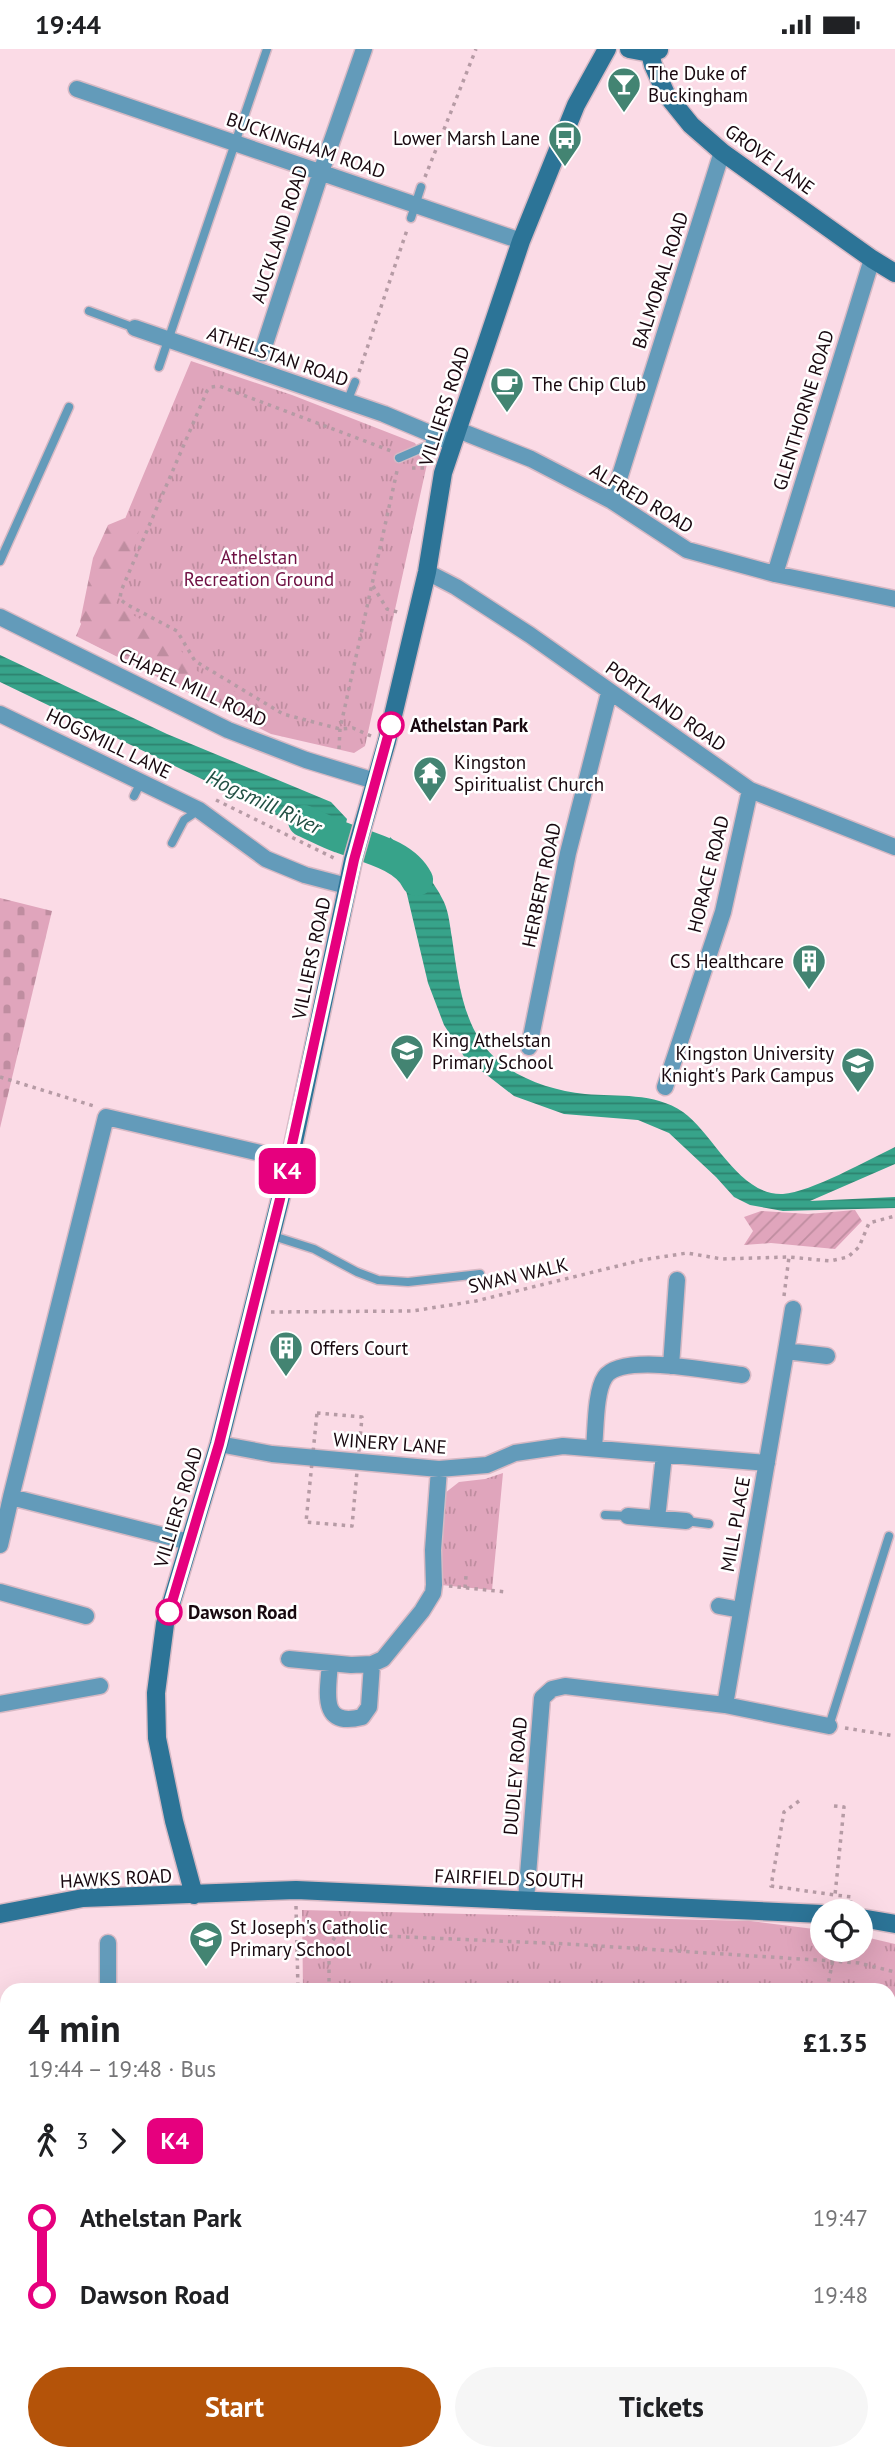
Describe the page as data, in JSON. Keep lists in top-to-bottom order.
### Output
{
  "streets": {
    "street": [
      "BUCKINGHAM ROAD",
      "GROVE LANE",
      "AUCKLAND ROAD",
      "BALMORAL ROAD",
      "ATHELSTAN ROAD",
      "VILLIERS ROAD",
      "GLENTHORNE ROAD",
      "ALFRED ROAD",
      "CHAPEL MILL ROAD",
      "PORTLAND ROAD",
      "HOGSMILL LANE",
      "HORACE ROAD",
      "HERBERT ROAD",
      "WINERY LANE",
      "MILL PLACE",
      "DUDLEY ROAD",
      "HAWKS ROAD",
      "FAIRFIELD SOUTH"
    ],
    "path": ["SWAN WALK"]
  },
  "crossings": [
    ["BUCKINGHAM ROAD", "AUCKLAND ROAD"],
    ["BUCKINGHAM ROAD", "VILLIERS ROAD"],
    ["GROVE LANE", "BALMORAL ROAD"],
    ["GROVE LANE", "GLENTHORNE ROAD"],
    ["BALMORAL ROAD", "ALFRED ROAD"],
    ["ATHELSTAN ROAD", "VILLIERS ROAD"],
    ["ATHELSTAN ROAD", "ALFRED ROAD"],
    ["VILLIERS ROAD", "ALFRED ROAD"],
    ["VILLIERS ROAD", "CHAPEL MILL ROAD"],
    ["VILLIERS ROAD", "PORTLAND ROAD"],
    ["VILLIERS ROAD", "HOGSMILL LANE"],
    ["VILLIERS ROAD", "SWAN WALK"],
    ["VILLIERS ROAD", "WINERY LANE"],
    ["VILLIERS ROAD", "HAWKS ROAD"],
    ["VILLIERS ROAD", "FAIRFIELD SOUTH"],
    ["GLENTHORNE ROAD", "ALFRED ROAD"],
    ["PORTLAND ROAD", "HORACE ROAD"],
    ["PORTLAND ROAD", "HERBERT ROAD"],
    ["WINERY LANE", "MILL PLACE"],
    ["MILL PLACE", "DUDLEY ROAD"],
    ["DUDLEY ROAD", "FAIRFIELD SOUTH"],
    ["HAWKS ROAD", "FAIRFIELD SOUTH"]
  ],
  "water": ["Hogsmill River"],
  "parks": ["Athelstan Recreation Ground"],
  "places": {
    "bar": ["The Duke of Buckingham"],
    "bus stop": ["Lower Marsh Lane"],
    "cafe": ["The Chip Club"],
    "other": ["Athelstan Park", "Dawson Road"],
    "temple": ["Kingston Spiritualist Church"],
    "building": ["CS Healthcare", "Offers Court"],
    "school or university": ["King Athelstan Primary School", "Kingston University Knight's Park Campus", "St Joseph's Catholic Primary School"]
  },
  "lines": ["bus line K4"],
  "page": {
    "status": "19:44",
    "on_map": "K4",
    "heading": ["4 min", "19:44 – 19:48 · Bus", "£1.35"],
    "legs": ["3", "K4"],
    "list": [
      {
        "name": "Athelstan Park",
        "value": "19:47"
      },
      {
        "name": "Dawson Road",
        "value": "19:48"
      }
    ],
    "buttons": ["Start", "Tickets"]
  }
}
